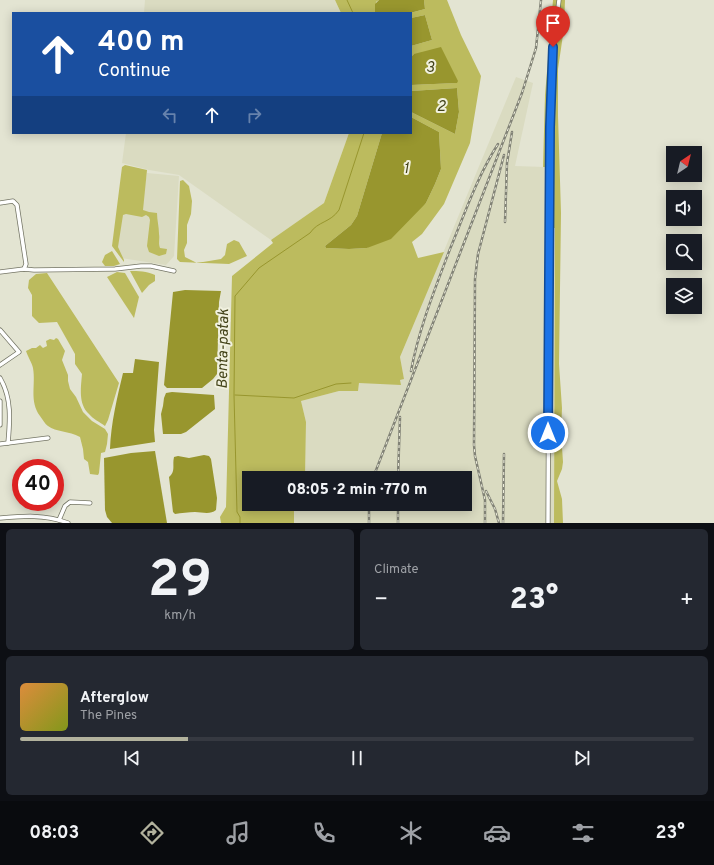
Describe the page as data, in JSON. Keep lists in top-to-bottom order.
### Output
{
  "water": [
    "3",
    "2",
    "1",
    "Benta-patak"
  ],
  "north": "top right",
  "page": {
    "turn": ["400 m", "Continue"],
    "limit": "40",
    "trip": "08:05 · 2 min · 770 m",
    "tile": [
      ["29", "km/h"],
      "Climate"
    ],
    "heat": ["−", "23°", "+"],
    "song": ["Afterglow", "The Pines"],
    "tabs": ["08:03", "23°"]
  }
}
